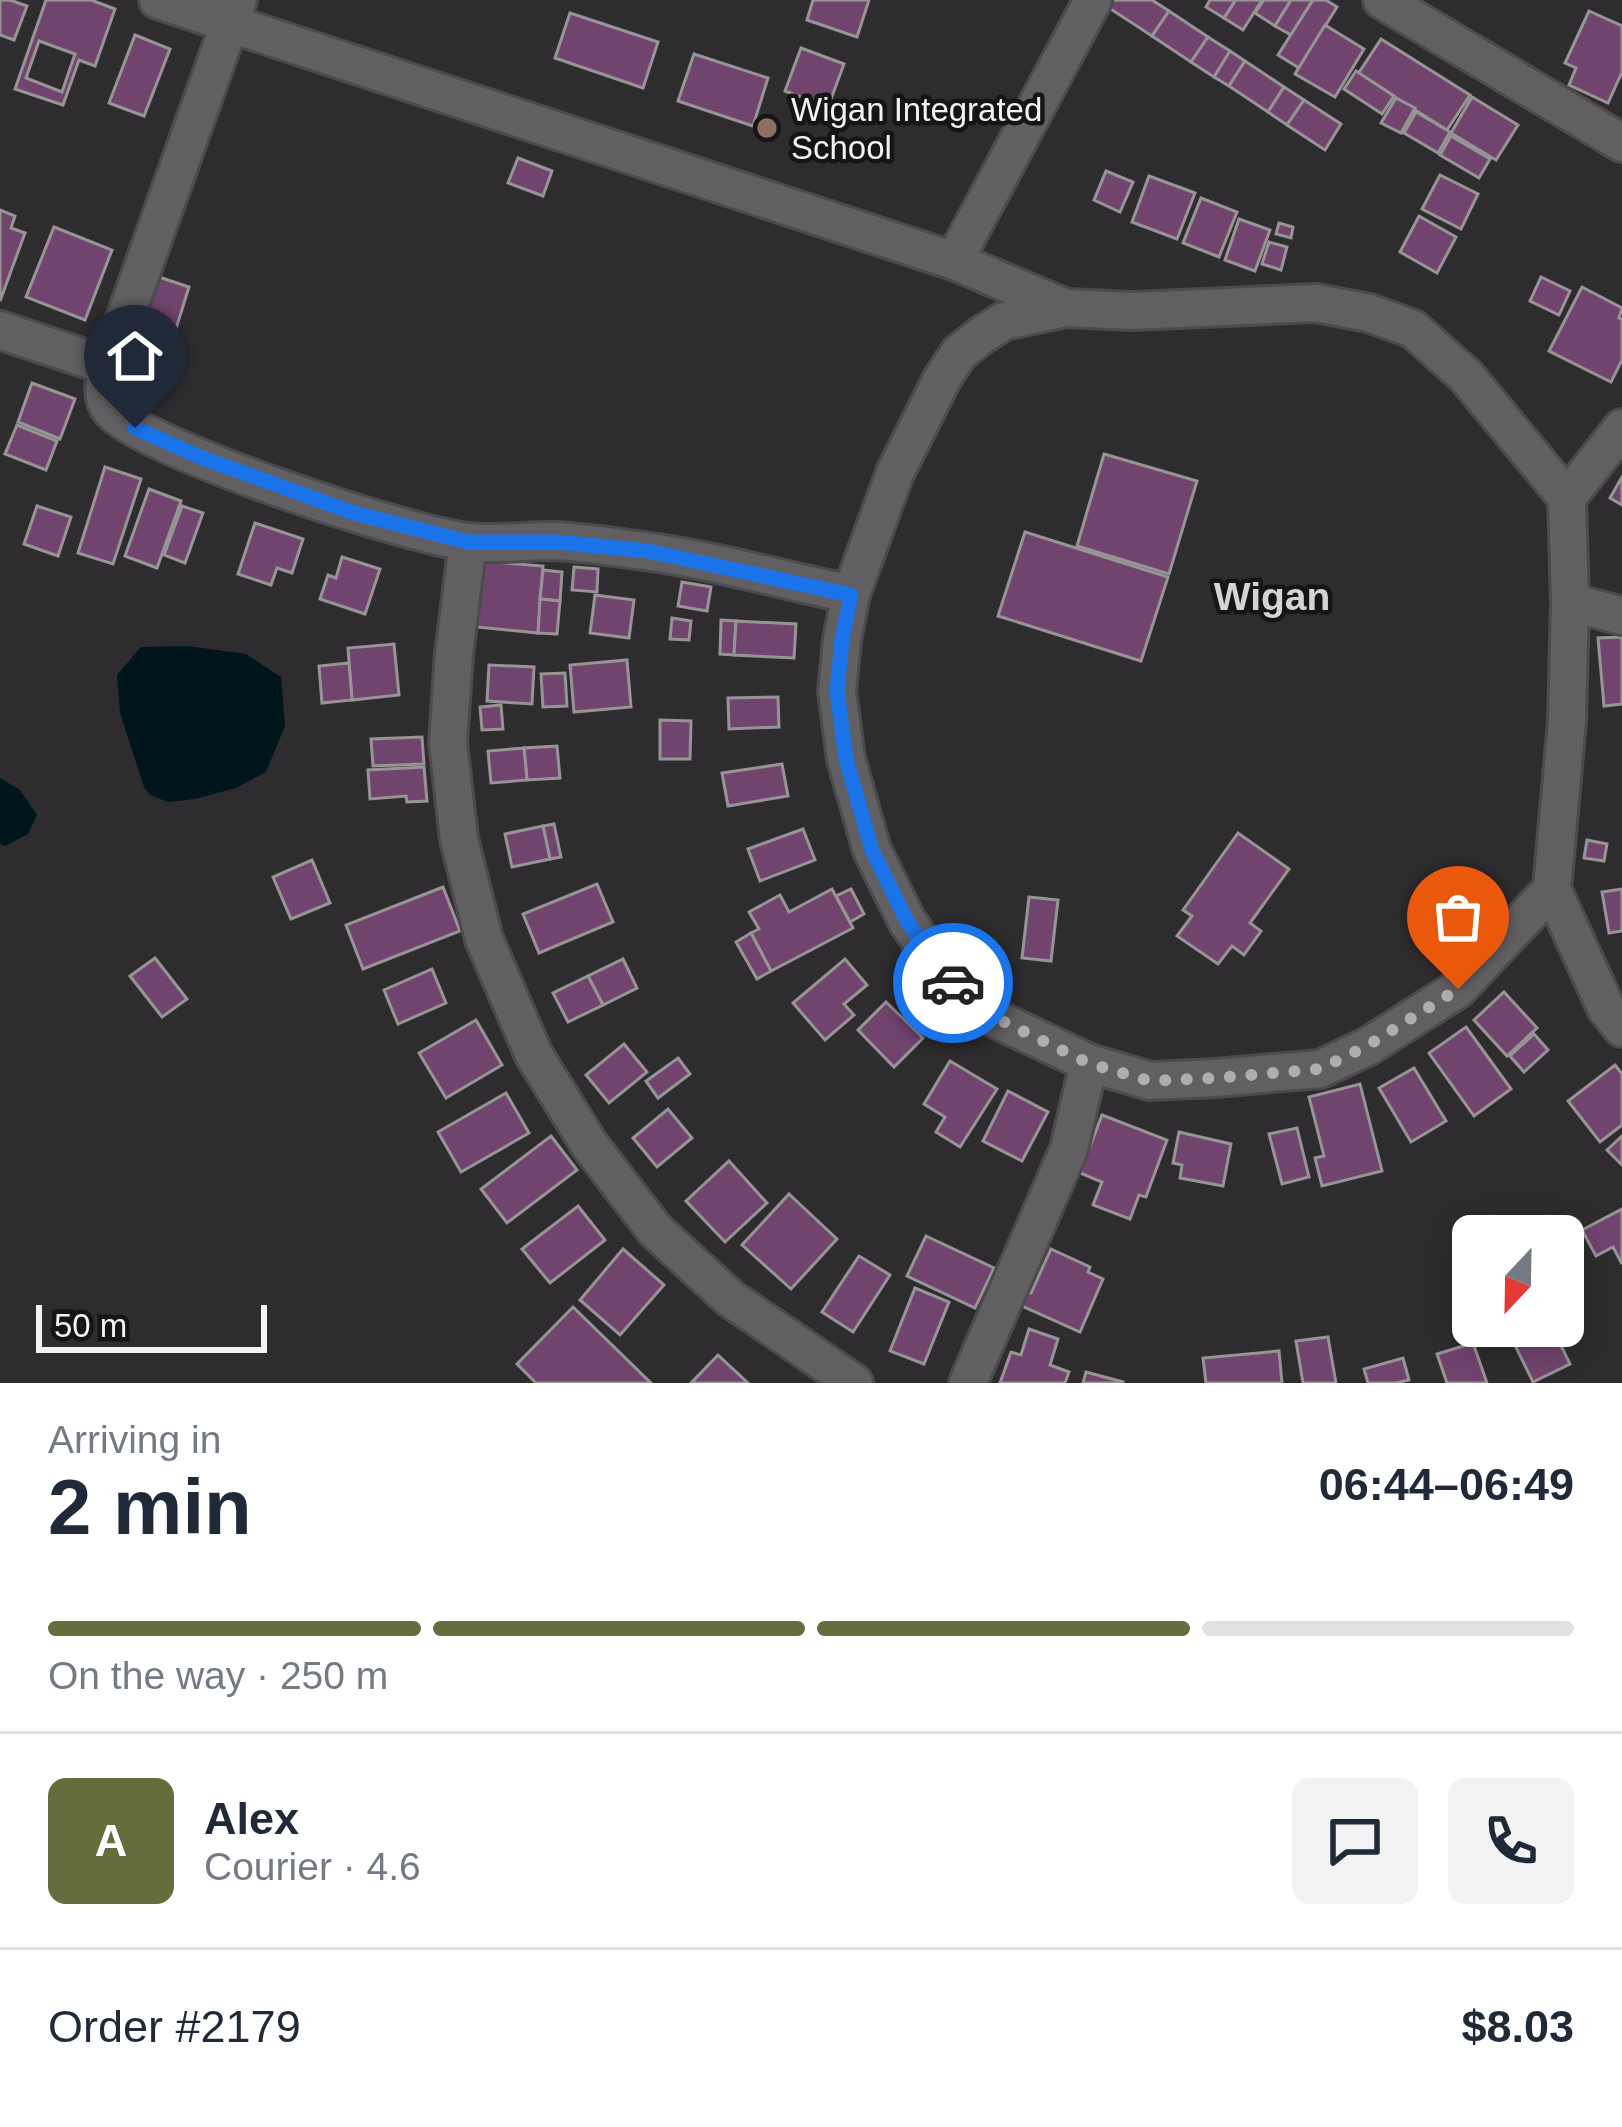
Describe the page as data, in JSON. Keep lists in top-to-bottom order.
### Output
{
  "districts": ["Wigan"],
  "places": ["Wigan Integrated School"],
  "scale_bar": "50 m",
  "north": "bottom",
  "page": {
    "scale": "50 m",
    "heading": ["2 min", "Arriving in", "06:44–06:49"],
    "panel": [
      "Alex",
      "Courier · 4.6",
      "Order #2179",
      "$8.03"
    ],
    "bar": "On the way · 250 m",
    "round": "A"
  }
}
